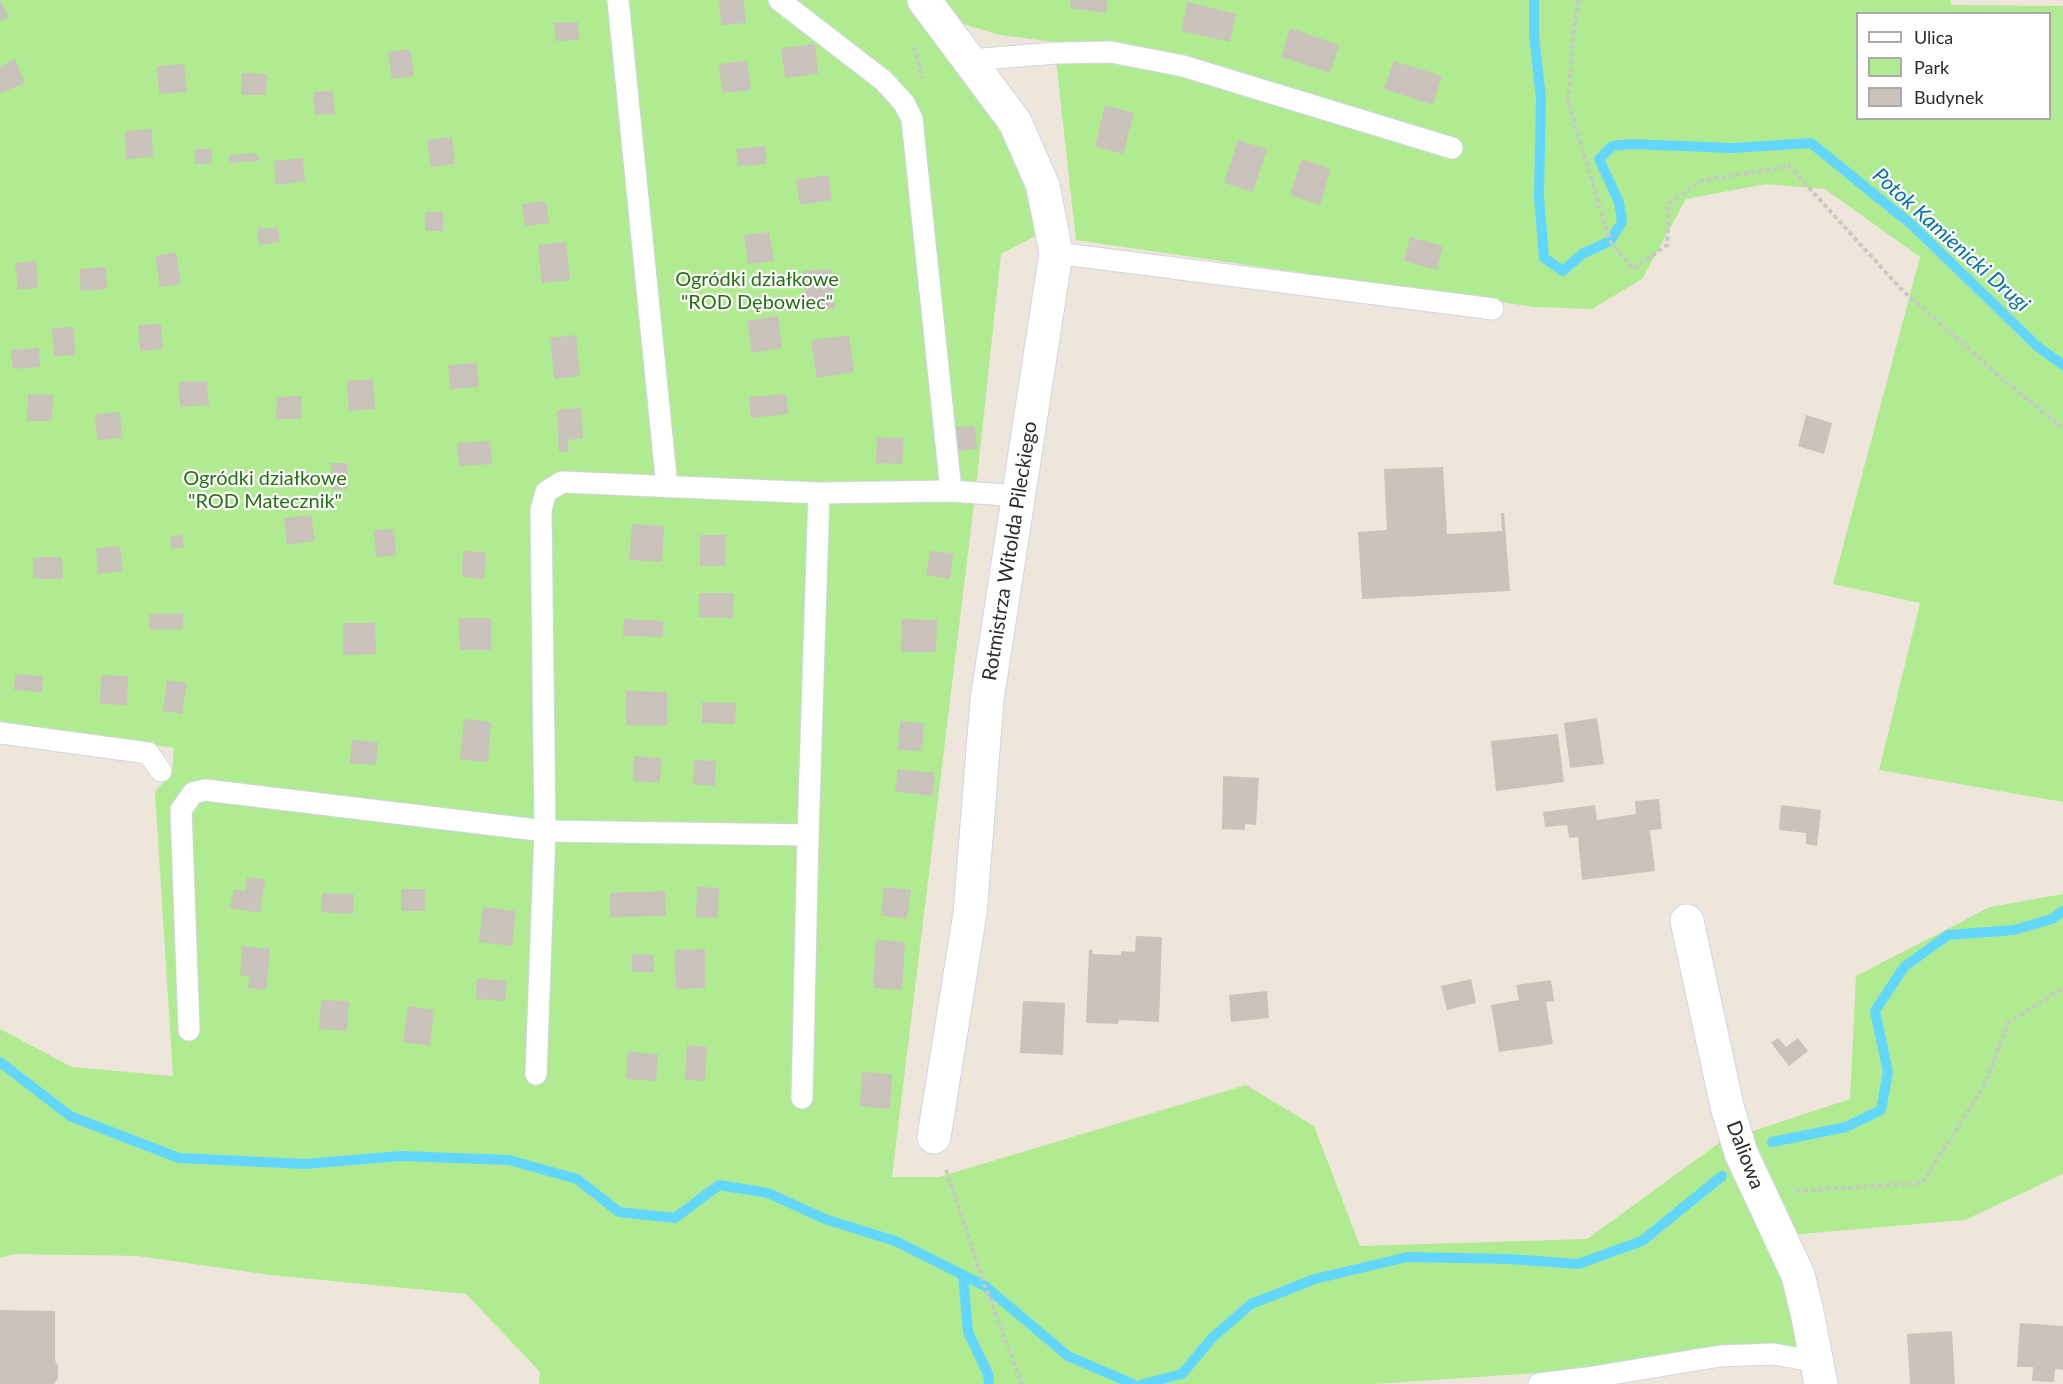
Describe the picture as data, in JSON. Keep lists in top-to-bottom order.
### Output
{
  "streets": {
    "street": ["Rotmistrza Witolda Pileckiego", "Daliowa"]
  },
  "water": ["Potok Kamienicki Drugi"],
  "parks": ["Ogródki działkowe \"ROD Dębowiec\"", "Ogródki działkowe \"ROD Matecznik\""],
  "legend": ["Ulica", "Park", "Budynek"]
}
